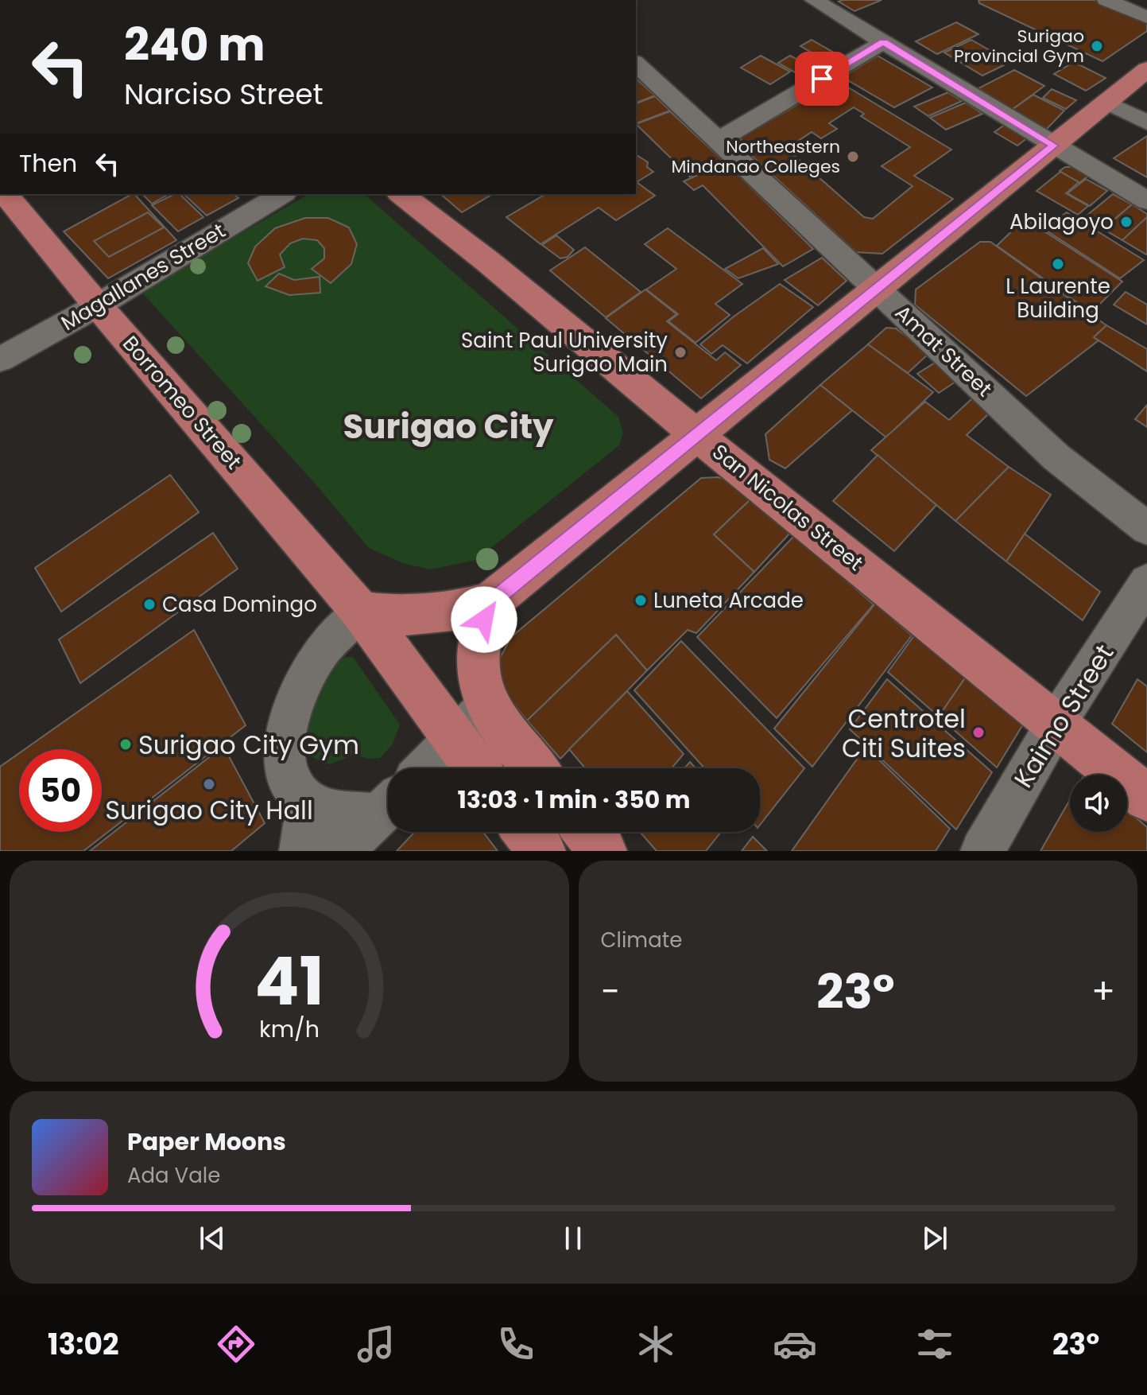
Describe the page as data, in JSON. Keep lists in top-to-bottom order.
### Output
{
  "streets": {
    "main road": ["Borromeo Street", "San Nicolas Street"],
    "street": ["Magallanes Street", "Amat Street", "Kaimo Street"]
  },
  "crossings": [
    ["Magallanes Street", "Borromeo Street"],
    ["San Nicolas Street", "Kaimo Street"]
  ],
  "districts": ["Surigao City"],
  "places": [
    "Surigao Provincial Gym",
    "Northeastern Mindanao Colleges",
    "Abilagoyo",
    "L Laurente Building",
    "Saint Paul University Surigao Main",
    "Luneta Arcade",
    "Casa Domingo",
    "Centrotel Citi Suites",
    "Surigao City Gym",
    "Surigao City Hall"
  ],
  "page": {
    "turn": ["240 m", "Narciso Street"],
    "then": "Then",
    "limit": "50",
    "trip": "13:03 · 1 min · 350 m",
    "tile": "Climate",
    "heat": ["−", "23°", "+"],
    "song": ["Paper Moons", "Ada Vale"],
    "tabs": ["13:02", "23°"],
    "gauge": ["41", "km/h"]
  }
}
